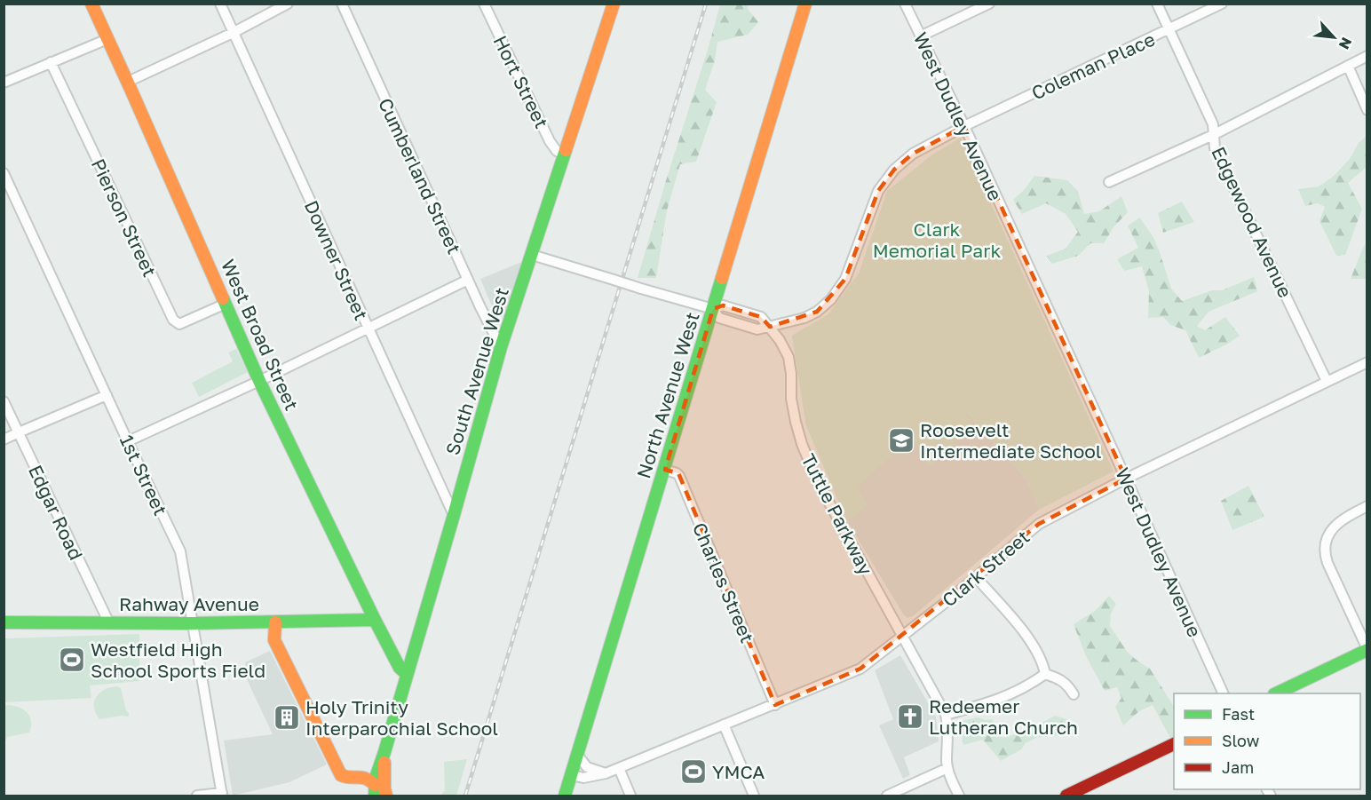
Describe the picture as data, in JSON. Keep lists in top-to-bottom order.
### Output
{
  "streets": {
    "main road": [
      "West Broad Street",
      "South Avenue West",
      "North Avenue West",
      "Rahway Avenue"
    ],
    "street": [
      "Coleman Place",
      "Hort Street",
      "West Dudley Avenue",
      "Cumberland Street",
      "Pierson Street",
      "Edgewood Avenue",
      "Downer Street",
      "1st Street",
      "Edgar Road",
      "Tuttle Parkway",
      "Clark Street",
      "Charles Street"
    ]
  },
  "crossings": [
    ["Coleman Place", "West Dudley Avenue"],
    ["Coleman Place", "Edgewood Avenue"],
    ["Hort Street", "South Avenue West"],
    ["West Dudley Avenue", "Clark Street"],
    ["Cumberland Street", "South Avenue West"],
    ["Pierson Street", "West Broad Street"],
    ["Edgewood Avenue", "Clark Street"],
    ["Downer Street", "South Avenue West"],
    ["West Broad Street", "South Avenue West"],
    ["West Broad Street", "Rahway Avenue"],
    ["North Avenue West", "Clark Street"],
    ["North Avenue West", "Charles Street"],
    ["1st Street", "Rahway Avenue"],
    ["Edgar Road", "Rahway Avenue"],
    ["Tuttle Parkway", "Clark Street"],
    ["Clark Street", "Charles Street"]
  ],
  "parks": ["Clark Memorial Park"],
  "places": {
    "school or university": ["Roosevelt Intermediate School"],
    "sports": ["Westfield High School Sports Field", "YMCA"],
    "church": ["Redeemer Lutheran Church"],
    "building": ["Holy Trinity Interparochial School"]
  },
  "legend": ["Fast", "Slow", "Jam"],
  "north": "bottom right"
}
